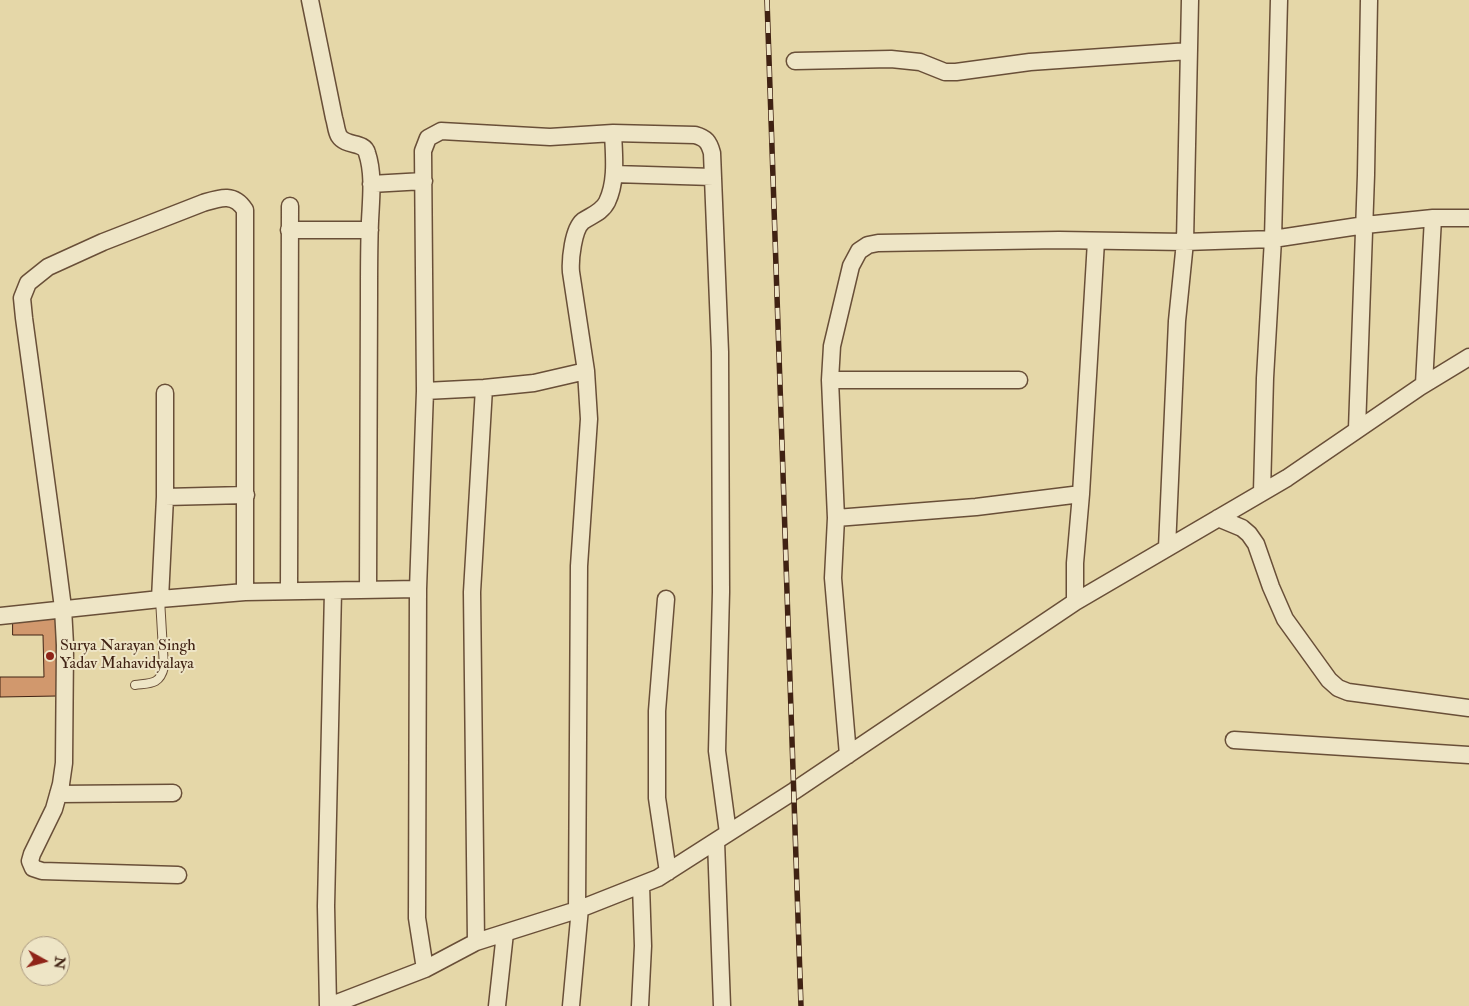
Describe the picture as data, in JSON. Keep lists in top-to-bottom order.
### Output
{
  "places": ["Surya Narayan Singh Yadav Mahavidyalaya"],
  "north": "right"
}
